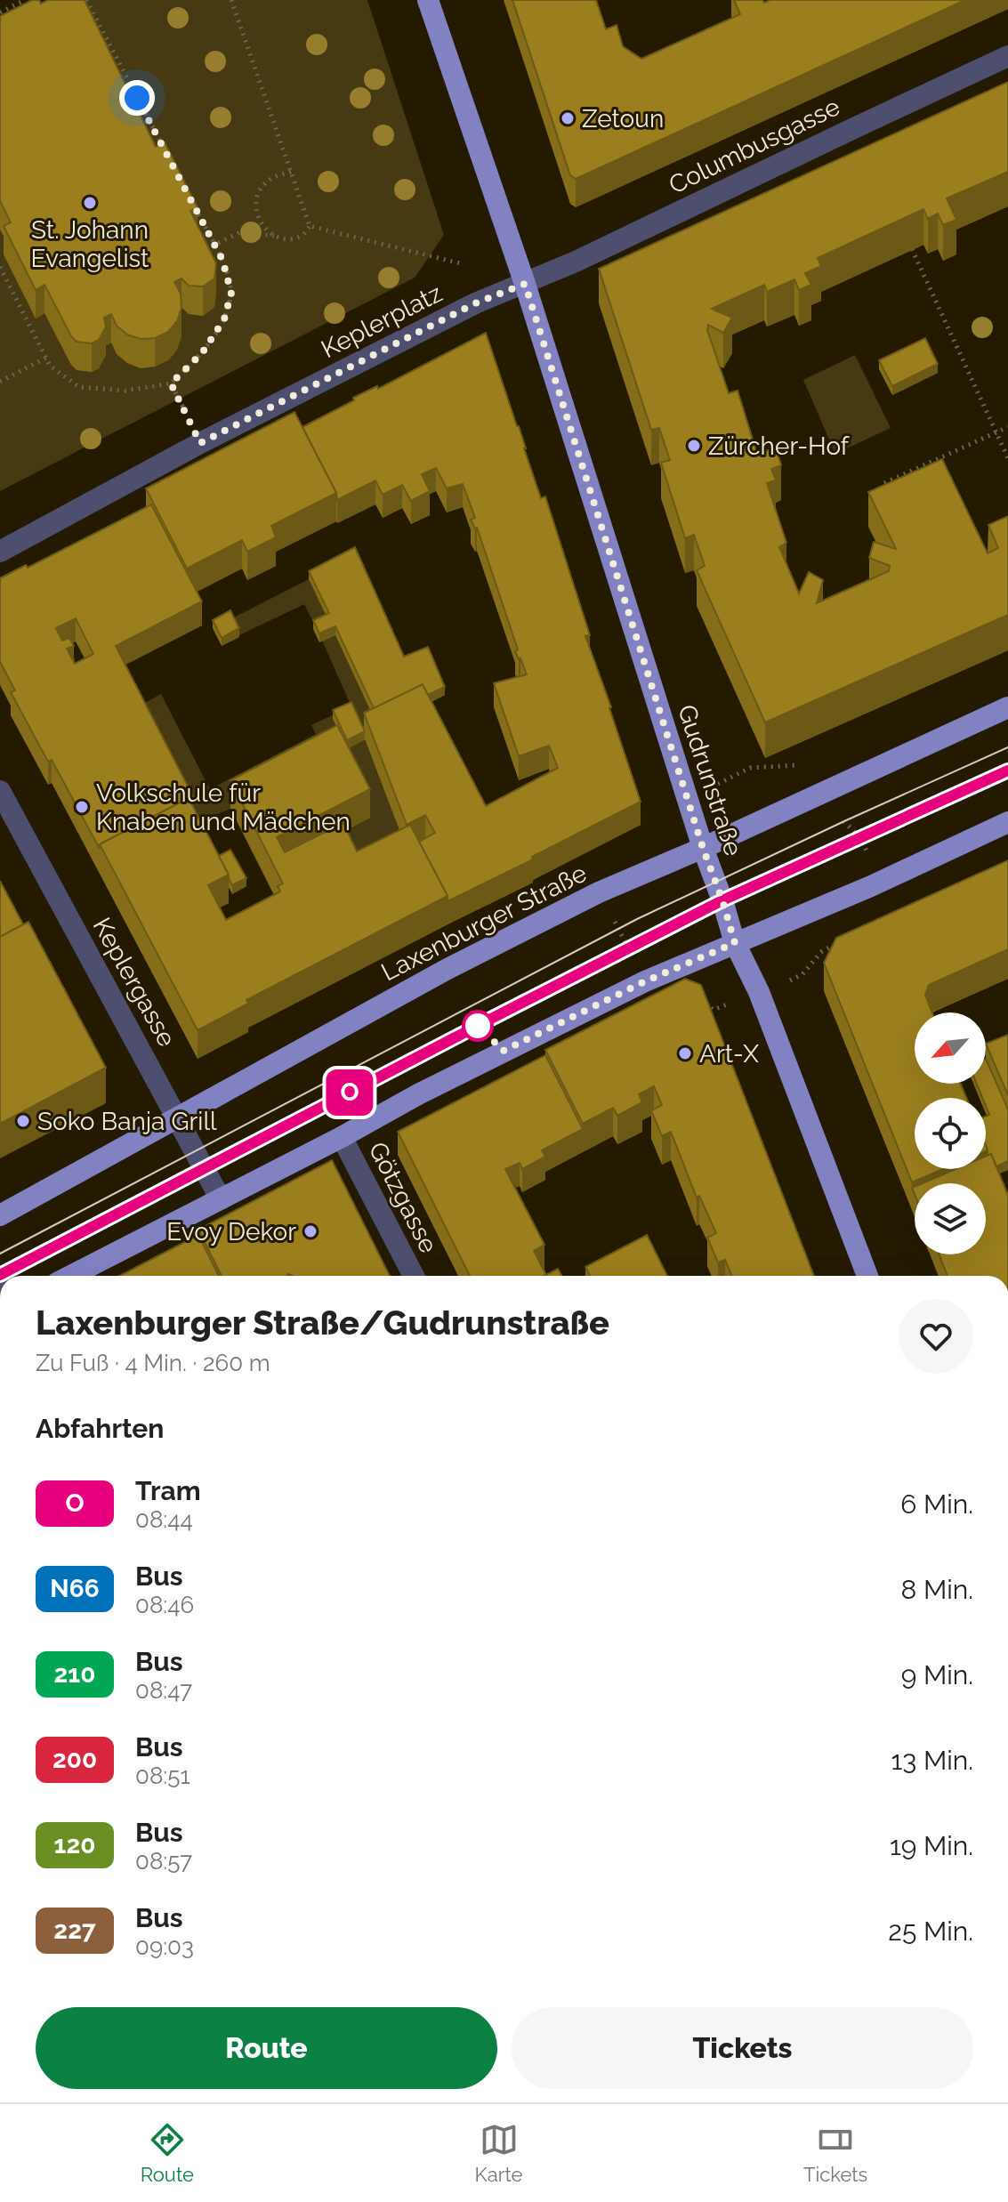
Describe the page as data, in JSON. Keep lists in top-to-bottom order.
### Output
{
  "streets": {
    "main road": ["Gudrunstraße", "Laxenburger Straße"],
    "street": [
      "Columbusgasse",
      "Keplerplatz",
      "Keplergasse",
      "Götzgasse"
    ]
  },
  "crossings": [
    ["Columbusgasse", "Keplerplatz"],
    ["Columbusgasse", "Gudrunstraße"],
    ["Keplerplatz", "Gudrunstraße"],
    ["Gudrunstraße", "Laxenburger Straße"],
    ["Laxenburger Straße", "Keplergasse"]
  ],
  "places": [
    "Zetoun",
    "St. Johann Evangelist",
    "Zürcher-Hof",
    "Volkschule für Knaben und Mädchen",
    "Art-X",
    "Soko Banja Grill",
    "Evoy Dekor"
  ],
  "lines": ["tram line O"],
  "north": "bottom left",
  "page": {
    "on_map": "O",
    "heading": [
      ["Laxenburger Straße/Gudrunstraße", "Zu Fuß · 4 Min. · 260 m"],
      "Abfahrten"
    ],
    "list": [
      {
        "mark": "O",
        "name": "Tram",
        "note": "08:44",
        "value": "6 Min."
      },
      {
        "mark": "N66",
        "name": "Bus",
        "note": "08:46",
        "value": "8 Min."
      },
      {
        "mark": "210",
        "name": "Bus",
        "note": "08:47",
        "value": "9 Min."
      },
      {
        "mark": "200",
        "name": "Bus",
        "note": "08:51",
        "value": "13 Min."
      },
      {
        "mark": "120",
        "name": "Bus",
        "note": "08:57",
        "value": "19 Min."
      },
      {
        "mark": "227",
        "name": "Bus",
        "note": "09:03",
        "value": "25 Min."
      }
    ],
    "buttons": ["Route", "Tickets"],
    "tabs": ["Route", "Karte", "Tickets"]
  }
}
